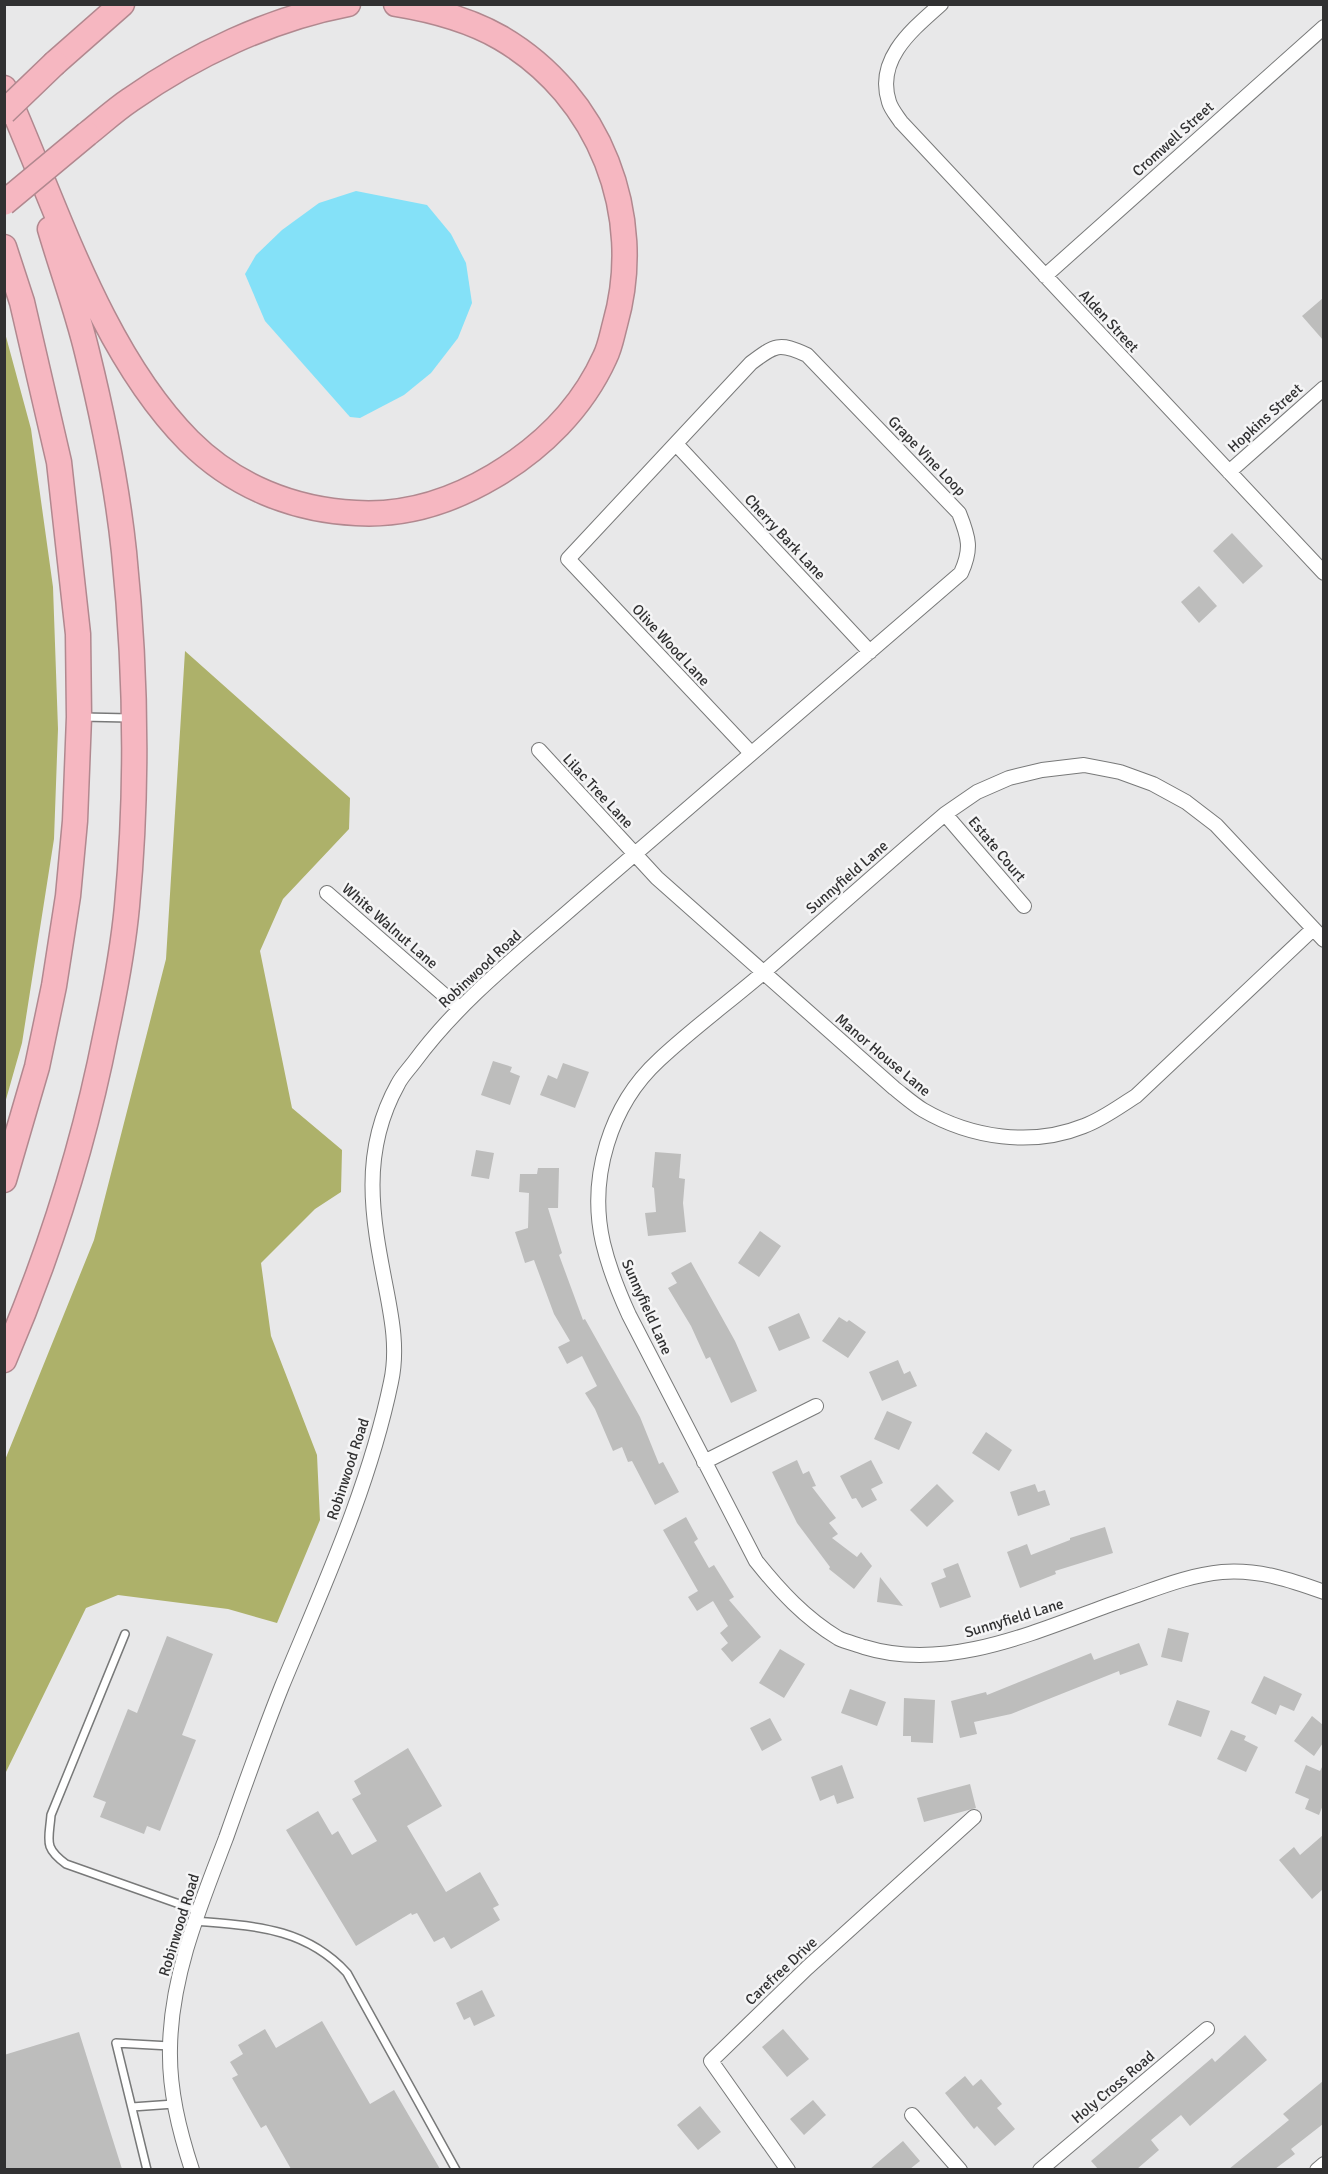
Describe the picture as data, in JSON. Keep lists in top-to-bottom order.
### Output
{
  "streets": {
    "street": [
      "Cromwell Street",
      "Alden Street",
      "Hopkins Street",
      "Grape Vine Loop",
      "Cherry Bark Lane",
      "Olive Wood Lane",
      "Lilac Tree Lane",
      "Estate Court",
      "Sunnyfield Lane",
      "White Walnut Lane",
      "Robinwood Road",
      "Manor House Lane",
      "Carefree Drive",
      "Holy Cross Road"
    ]
  },
  "crossings": [
    ["Cromwell Street", "Alden Street"],
    ["Alden Street", "Hopkins Street"],
    ["Grape Vine Loop", "Cherry Bark Lane"],
    ["Grape Vine Loop", "Olive Wood Lane"],
    ["Grape Vine Loop", "Lilac Tree Lane"],
    ["Grape Vine Loop", "Robinwood Road"],
    ["Grape Vine Loop", "Manor House Lane"],
    ["Lilac Tree Lane", "Robinwood Road"],
    ["Lilac Tree Lane", "Manor House Lane"],
    ["Estate Court", "Sunnyfield Lane"],
    ["Sunnyfield Lane", "Manor House Lane"],
    ["White Walnut Lane", "Robinwood Road"],
    ["Robinwood Road", "Manor House Lane"]
  ]
}
